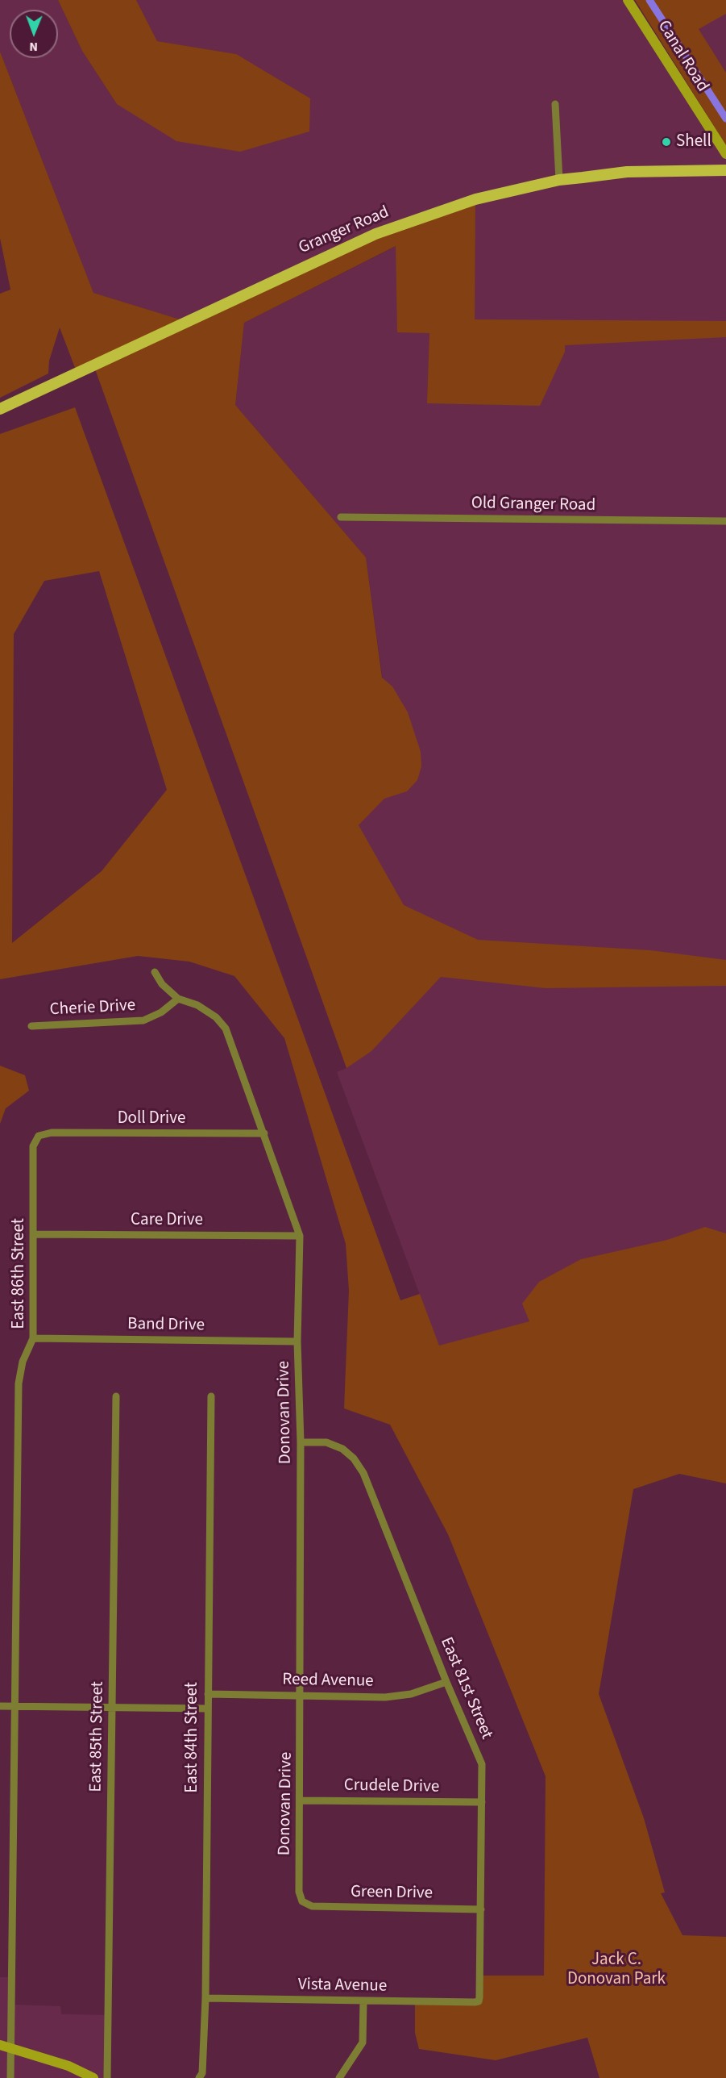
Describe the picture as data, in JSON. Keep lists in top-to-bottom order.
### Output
{
  "streets": {
    "main road": ["Granger Road"],
    "street": [
      "Canal Road",
      "Old Granger Road",
      "Cherie Drive",
      "Doll Drive",
      "Care Drive",
      "East 86th Street",
      "Band Drive",
      "Donovan Drive",
      "Reed Avenue",
      "East 81st Street",
      "East 85th Street",
      "East 84th Street",
      "Crudele Drive",
      "Green Drive",
      "Vista Avenue"
    ]
  },
  "crossings": [
    ["Cherie Drive", "Donovan Drive"],
    ["Doll Drive", "East 86th Street"],
    ["Doll Drive", "Donovan Drive"],
    ["Care Drive", "East 86th Street"],
    ["Care Drive", "Donovan Drive"],
    ["East 86th Street", "Band Drive"],
    ["Band Drive", "Donovan Drive"],
    ["Donovan Drive", "Reed Avenue"],
    ["Donovan Drive", "East 81st Street"],
    ["Donovan Drive", "Crudele Drive"],
    ["Donovan Drive", "Green Drive"],
    ["Reed Avenue", "East 81st Street"],
    ["Reed Avenue", "East 84th Street"],
    ["East 81st Street", "Crudele Drive"],
    ["East 81st Street", "Green Drive"],
    ["East 81st Street", "Vista Avenue"],
    ["East 84th Street", "Vista Avenue"]
  ],
  "parks": ["Jack C. Donovan Park"],
  "places": ["Shell"],
  "north": "bottom"
}
